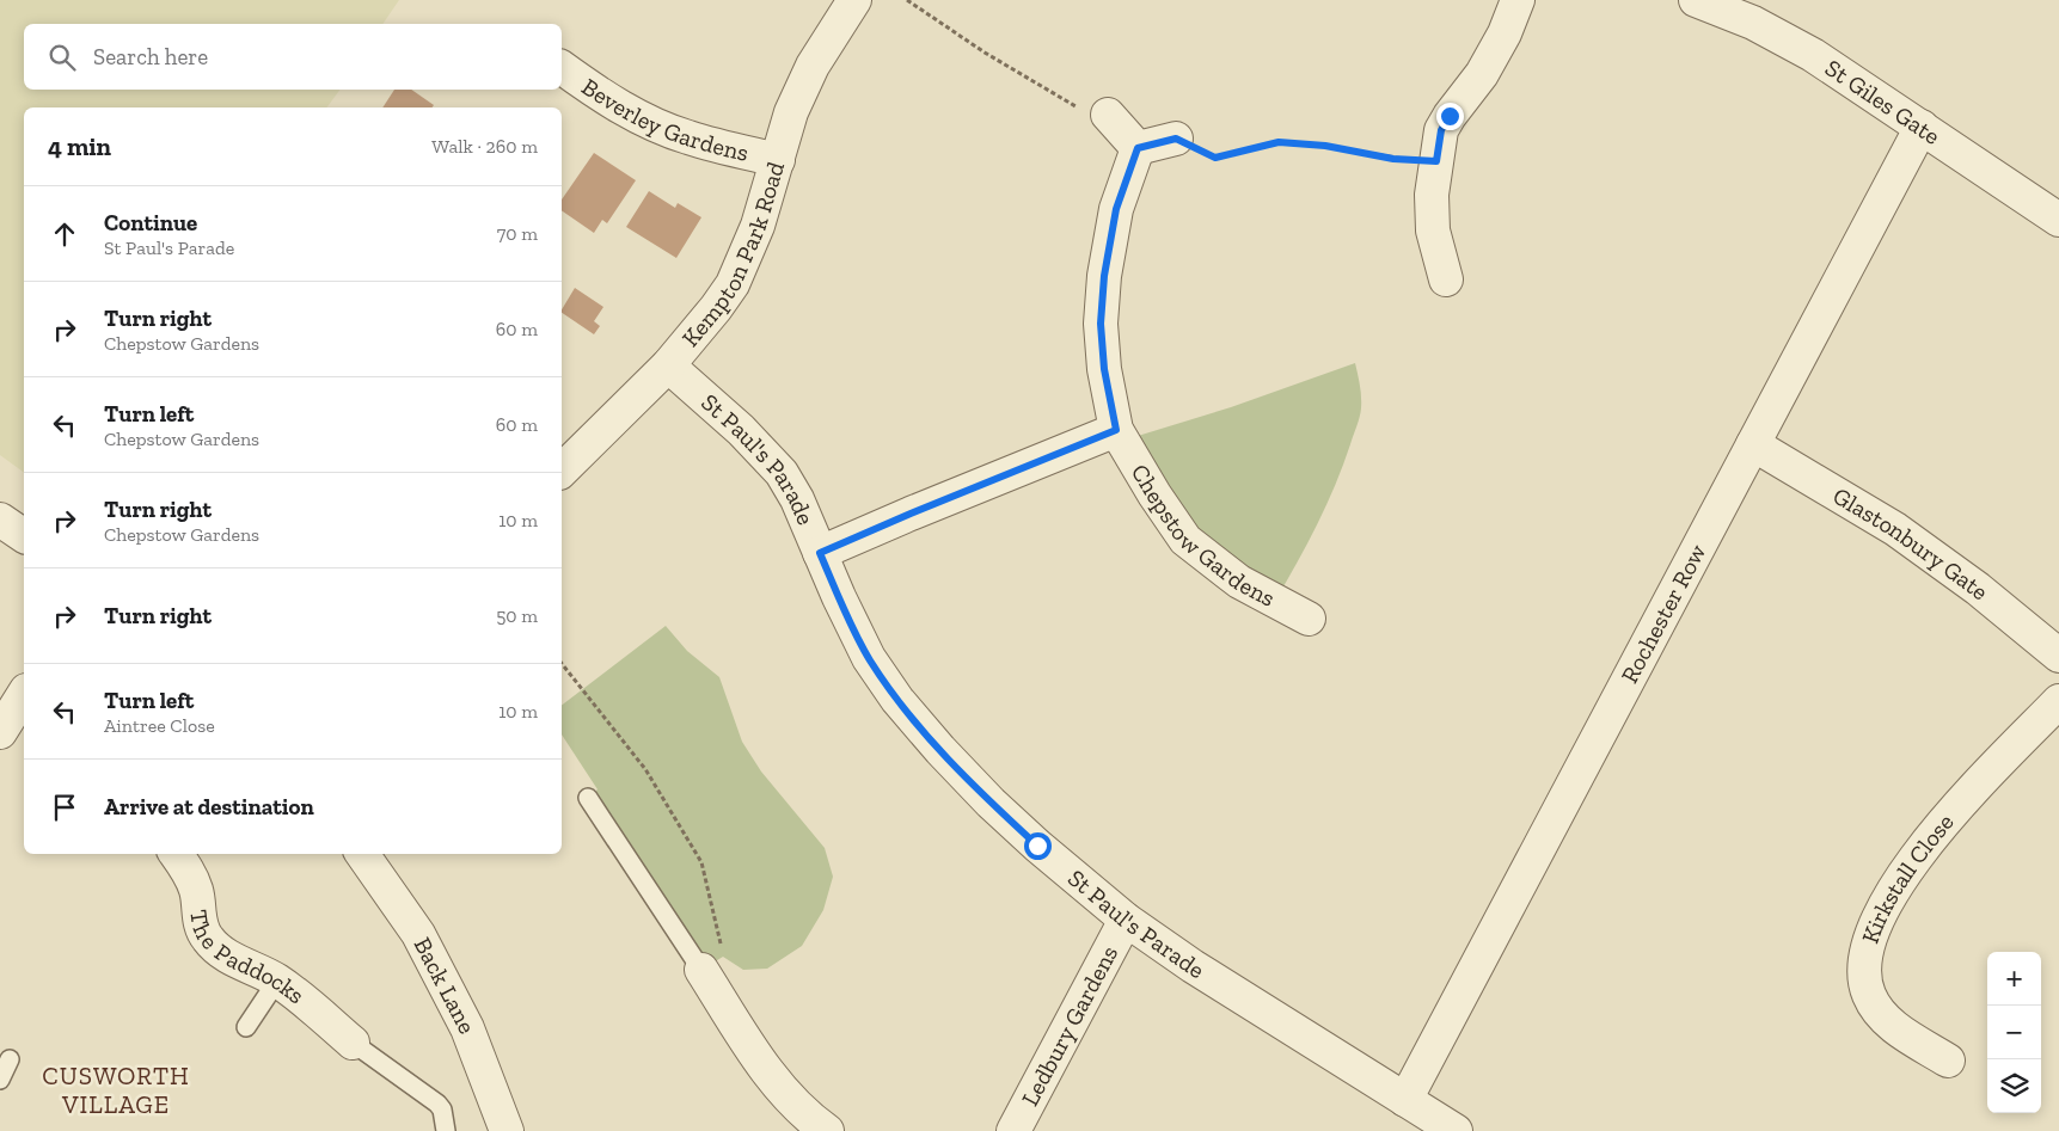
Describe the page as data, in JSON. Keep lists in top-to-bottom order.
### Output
{
  "streets": {
    "street": [
      "St Giles Gate",
      "Beverley Gardens",
      "Kempton Park Road",
      "St Paul's Parade",
      "Chepstow Gardens",
      "Glastonbury Gate",
      "Rochester Row",
      "Kirkstall Close",
      "The Paddocks",
      "Back Lane",
      "Ledbury Gardens"
    ]
  },
  "crossings": [
    ["St Giles Gate", "Rochester Row"],
    ["Beverley Gardens", "Kempton Park Road"],
    ["Kempton Park Road", "St Paul's Parade"],
    ["St Paul's Parade", "Rochester Row"],
    ["St Paul's Parade", "Ledbury Gardens"],
    ["Glastonbury Gate", "Rochester Row"]
  ],
  "districts": ["CUSWORTH VILLAGE"],
  "page": {
    "search": "Search here",
    "heading": ["4 min", "Walk · 260 m"],
    "list": [
      ["Continue", "St Paul's Parade", "70 m"],
      ["Turn right", "Chepstow Gardens", "60 m"],
      ["Turn left", "Chepstow Gardens", "60 m"],
      ["Turn right", "Chepstow Gardens", "10 m"],
      ["Turn right", "50 m"],
      ["Turn left", "Aintree Close", "10 m"],
      "Arrive at destination"
    ],
    "map_buttons": ["+", "−"]
  }
}
